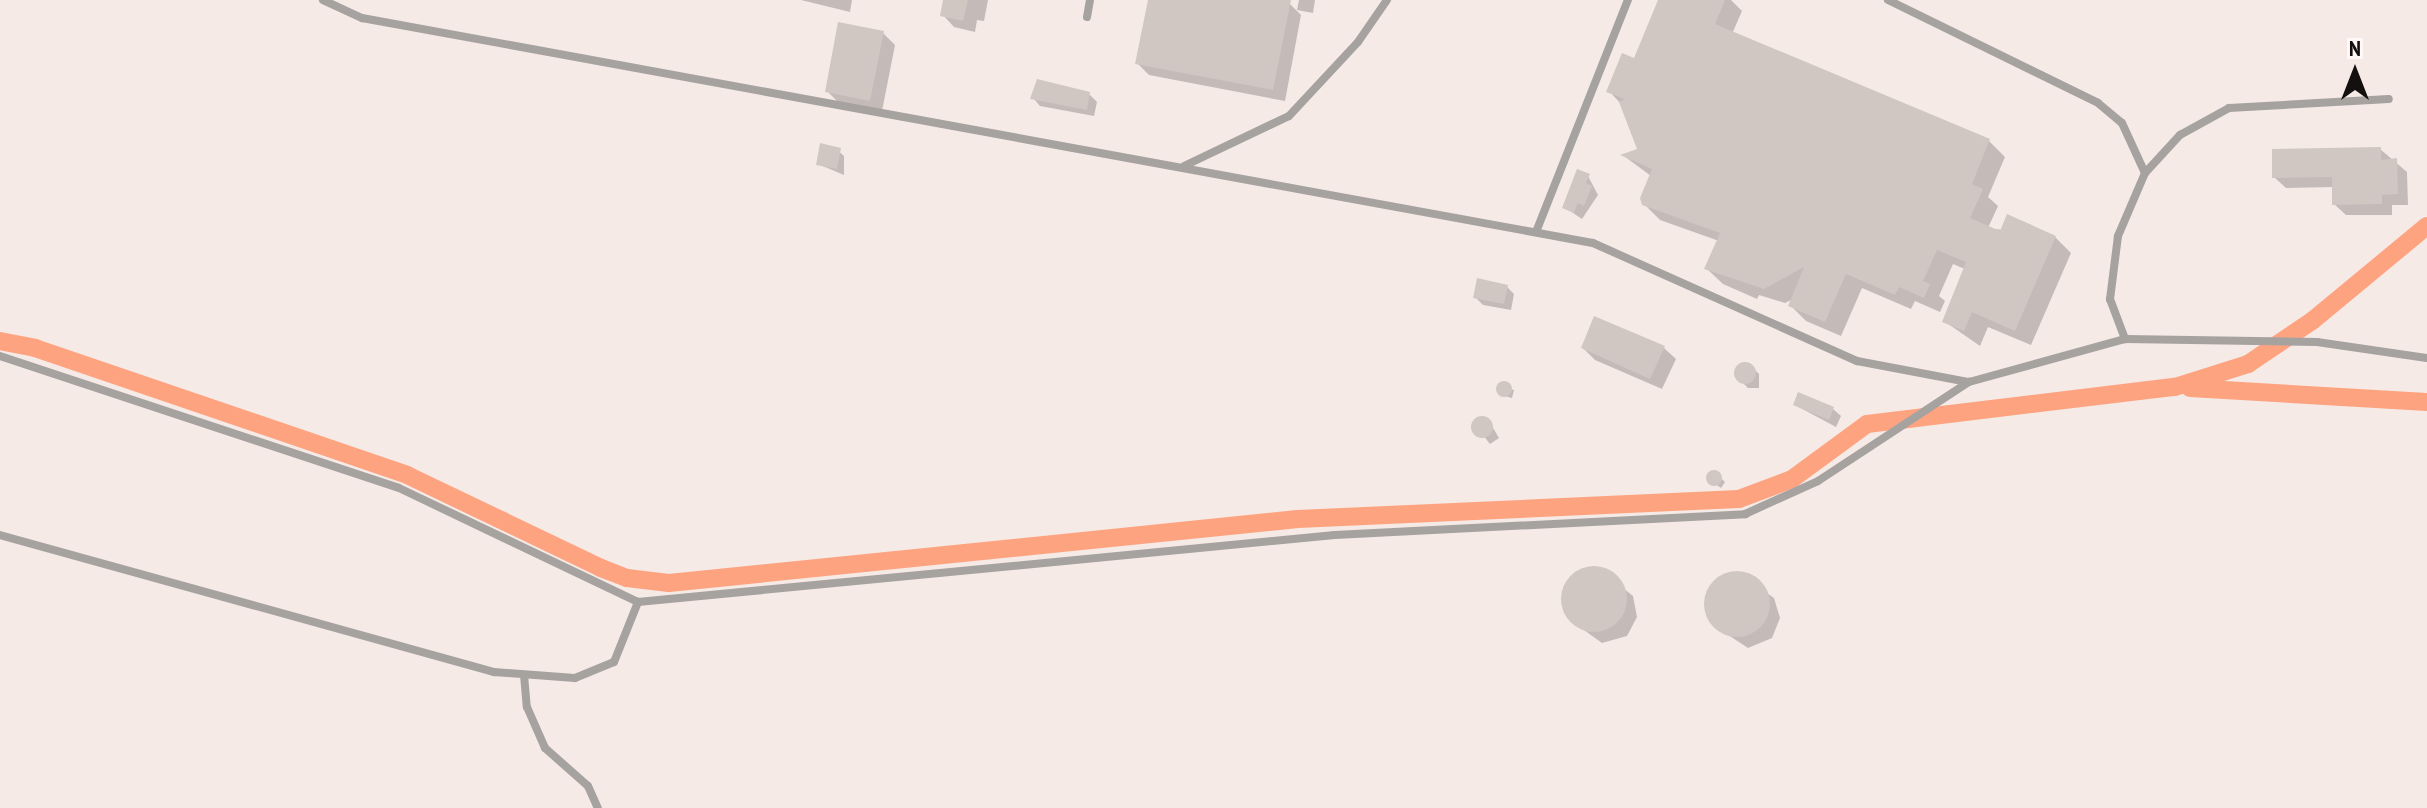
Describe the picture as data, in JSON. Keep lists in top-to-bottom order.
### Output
{
  "north": "top"
}
